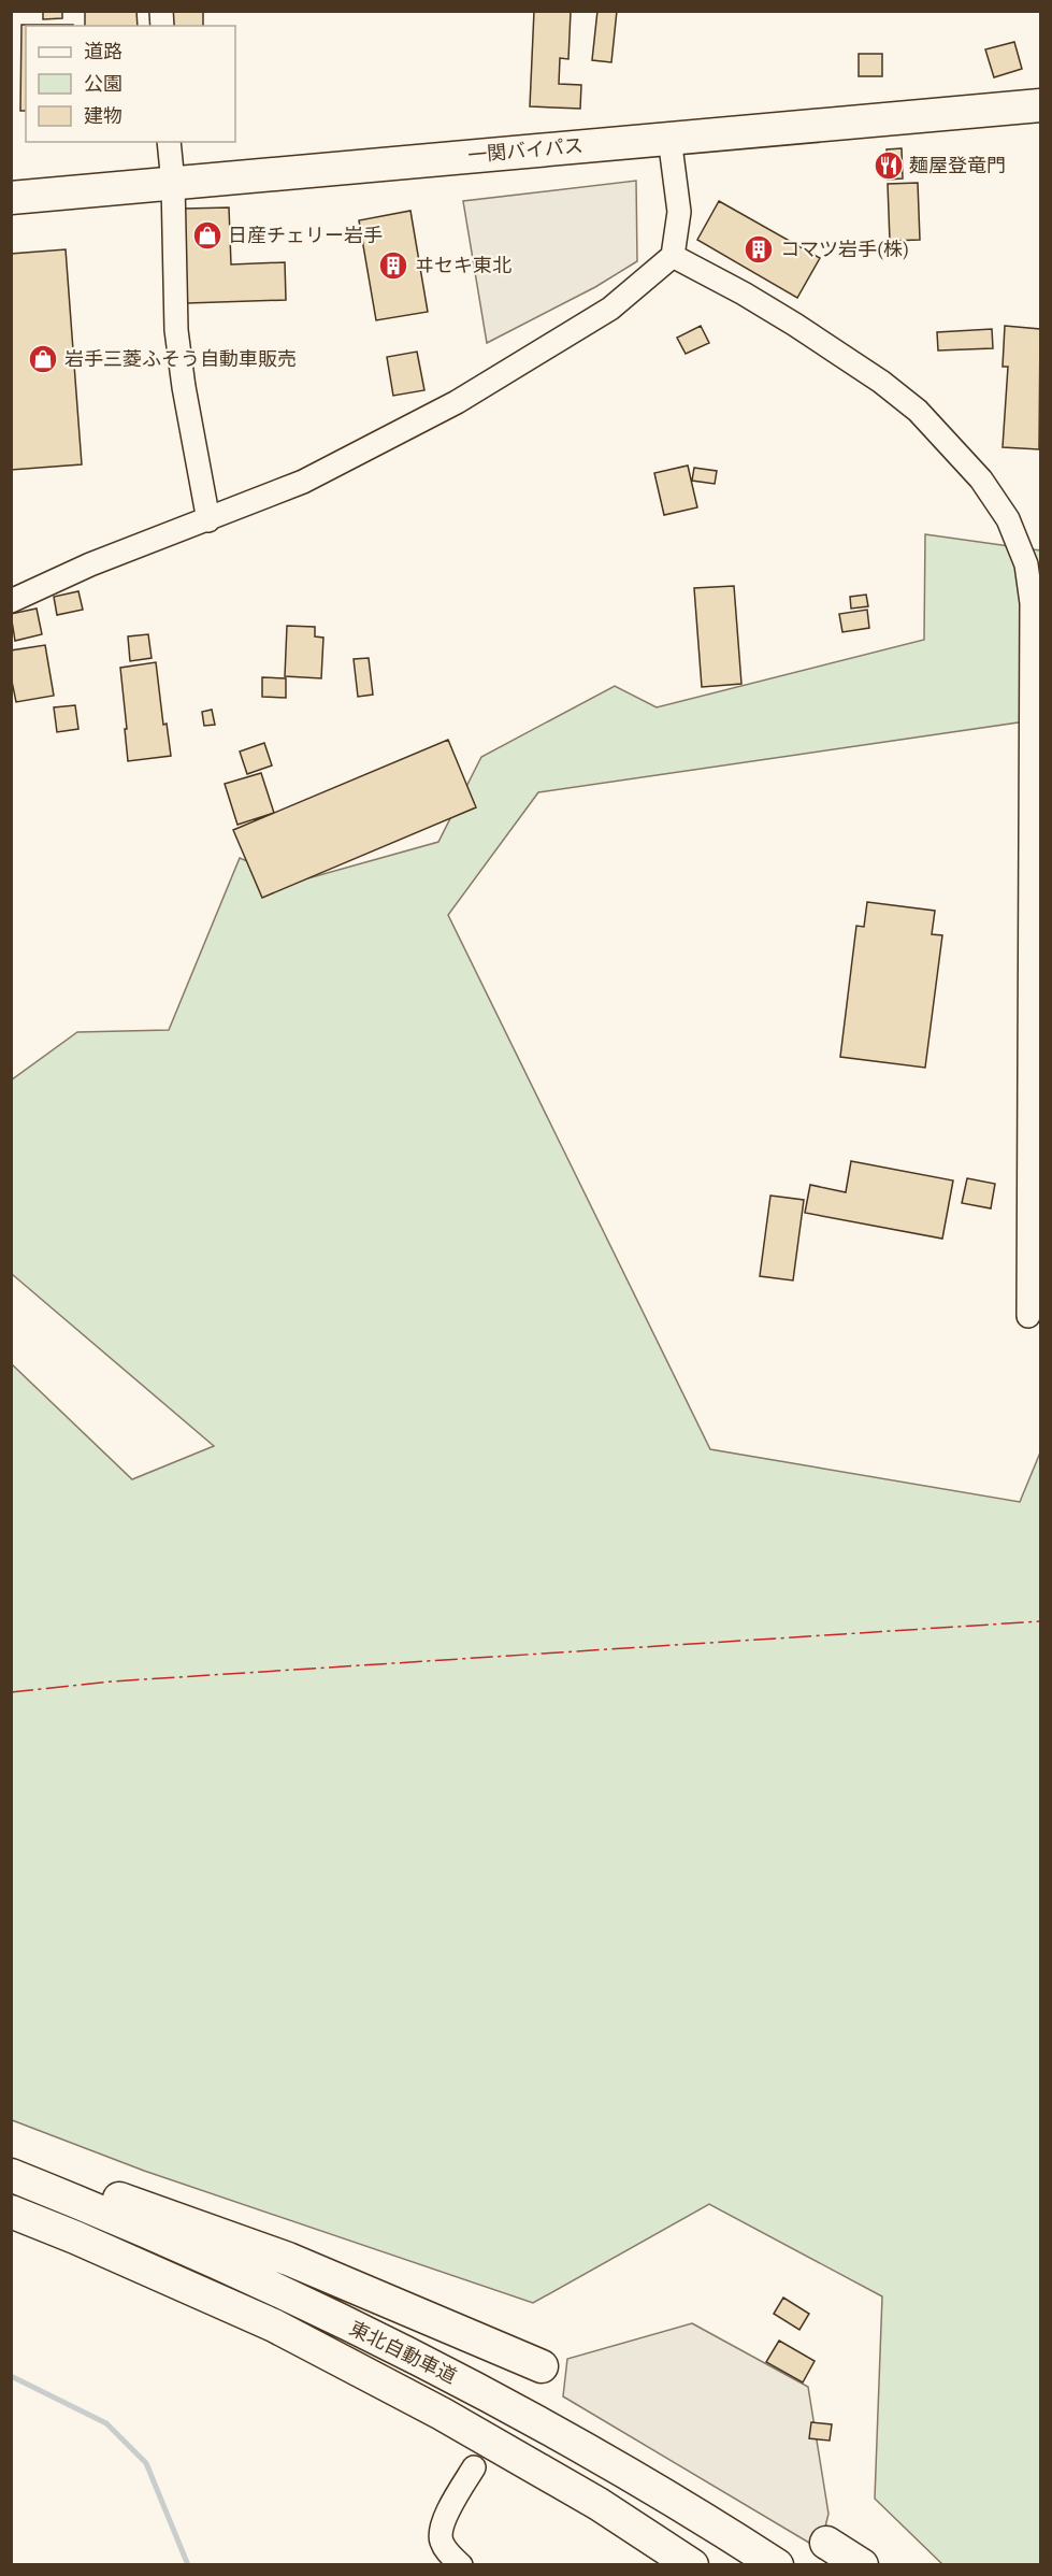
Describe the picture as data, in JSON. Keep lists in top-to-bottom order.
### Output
{
  "streets": {
    "highway": ["一関バイパス", "東北自動車道"]
  },
  "places": {
    "restaurant": ["麺屋登竜門"],
    "shop": ["日産チェリー岩手", "岩手三菱ふそう自動車販売"],
    "building": ["コマツ岩手(株)", "ヰセキ東北"]
  },
  "legend": ["道路", "公園", "建物"]
}
